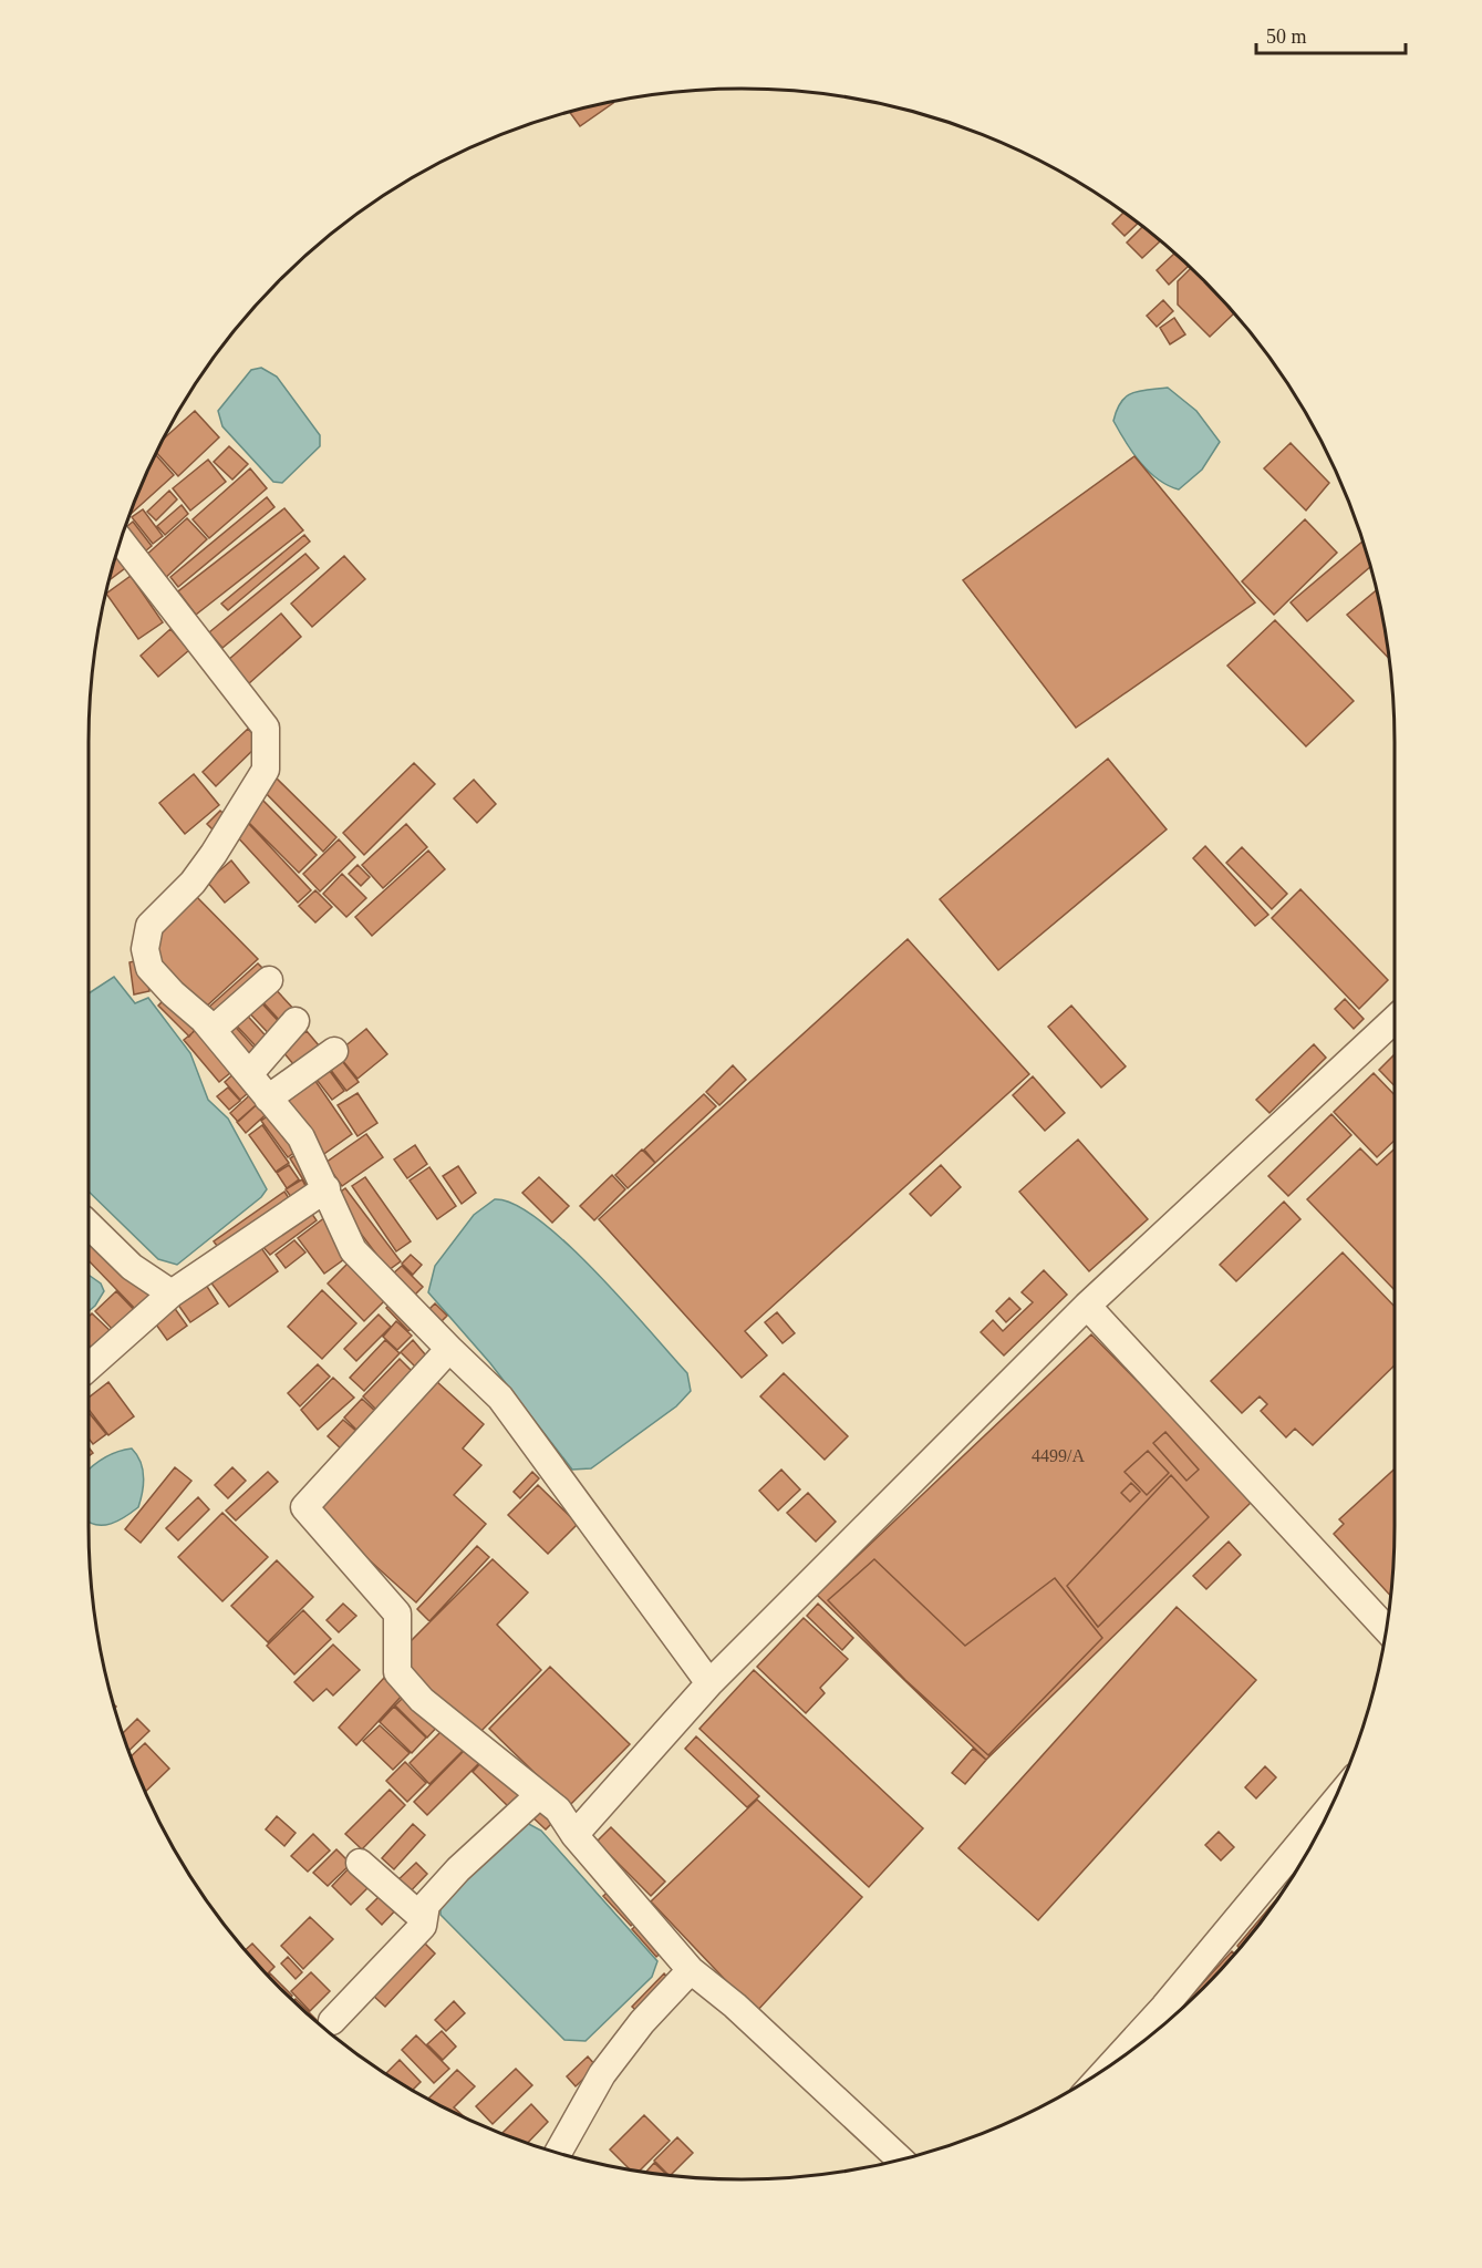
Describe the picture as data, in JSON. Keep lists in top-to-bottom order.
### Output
{
  "house_numbers": ["4499/A"],
  "scale_bar": "50 m"
}
